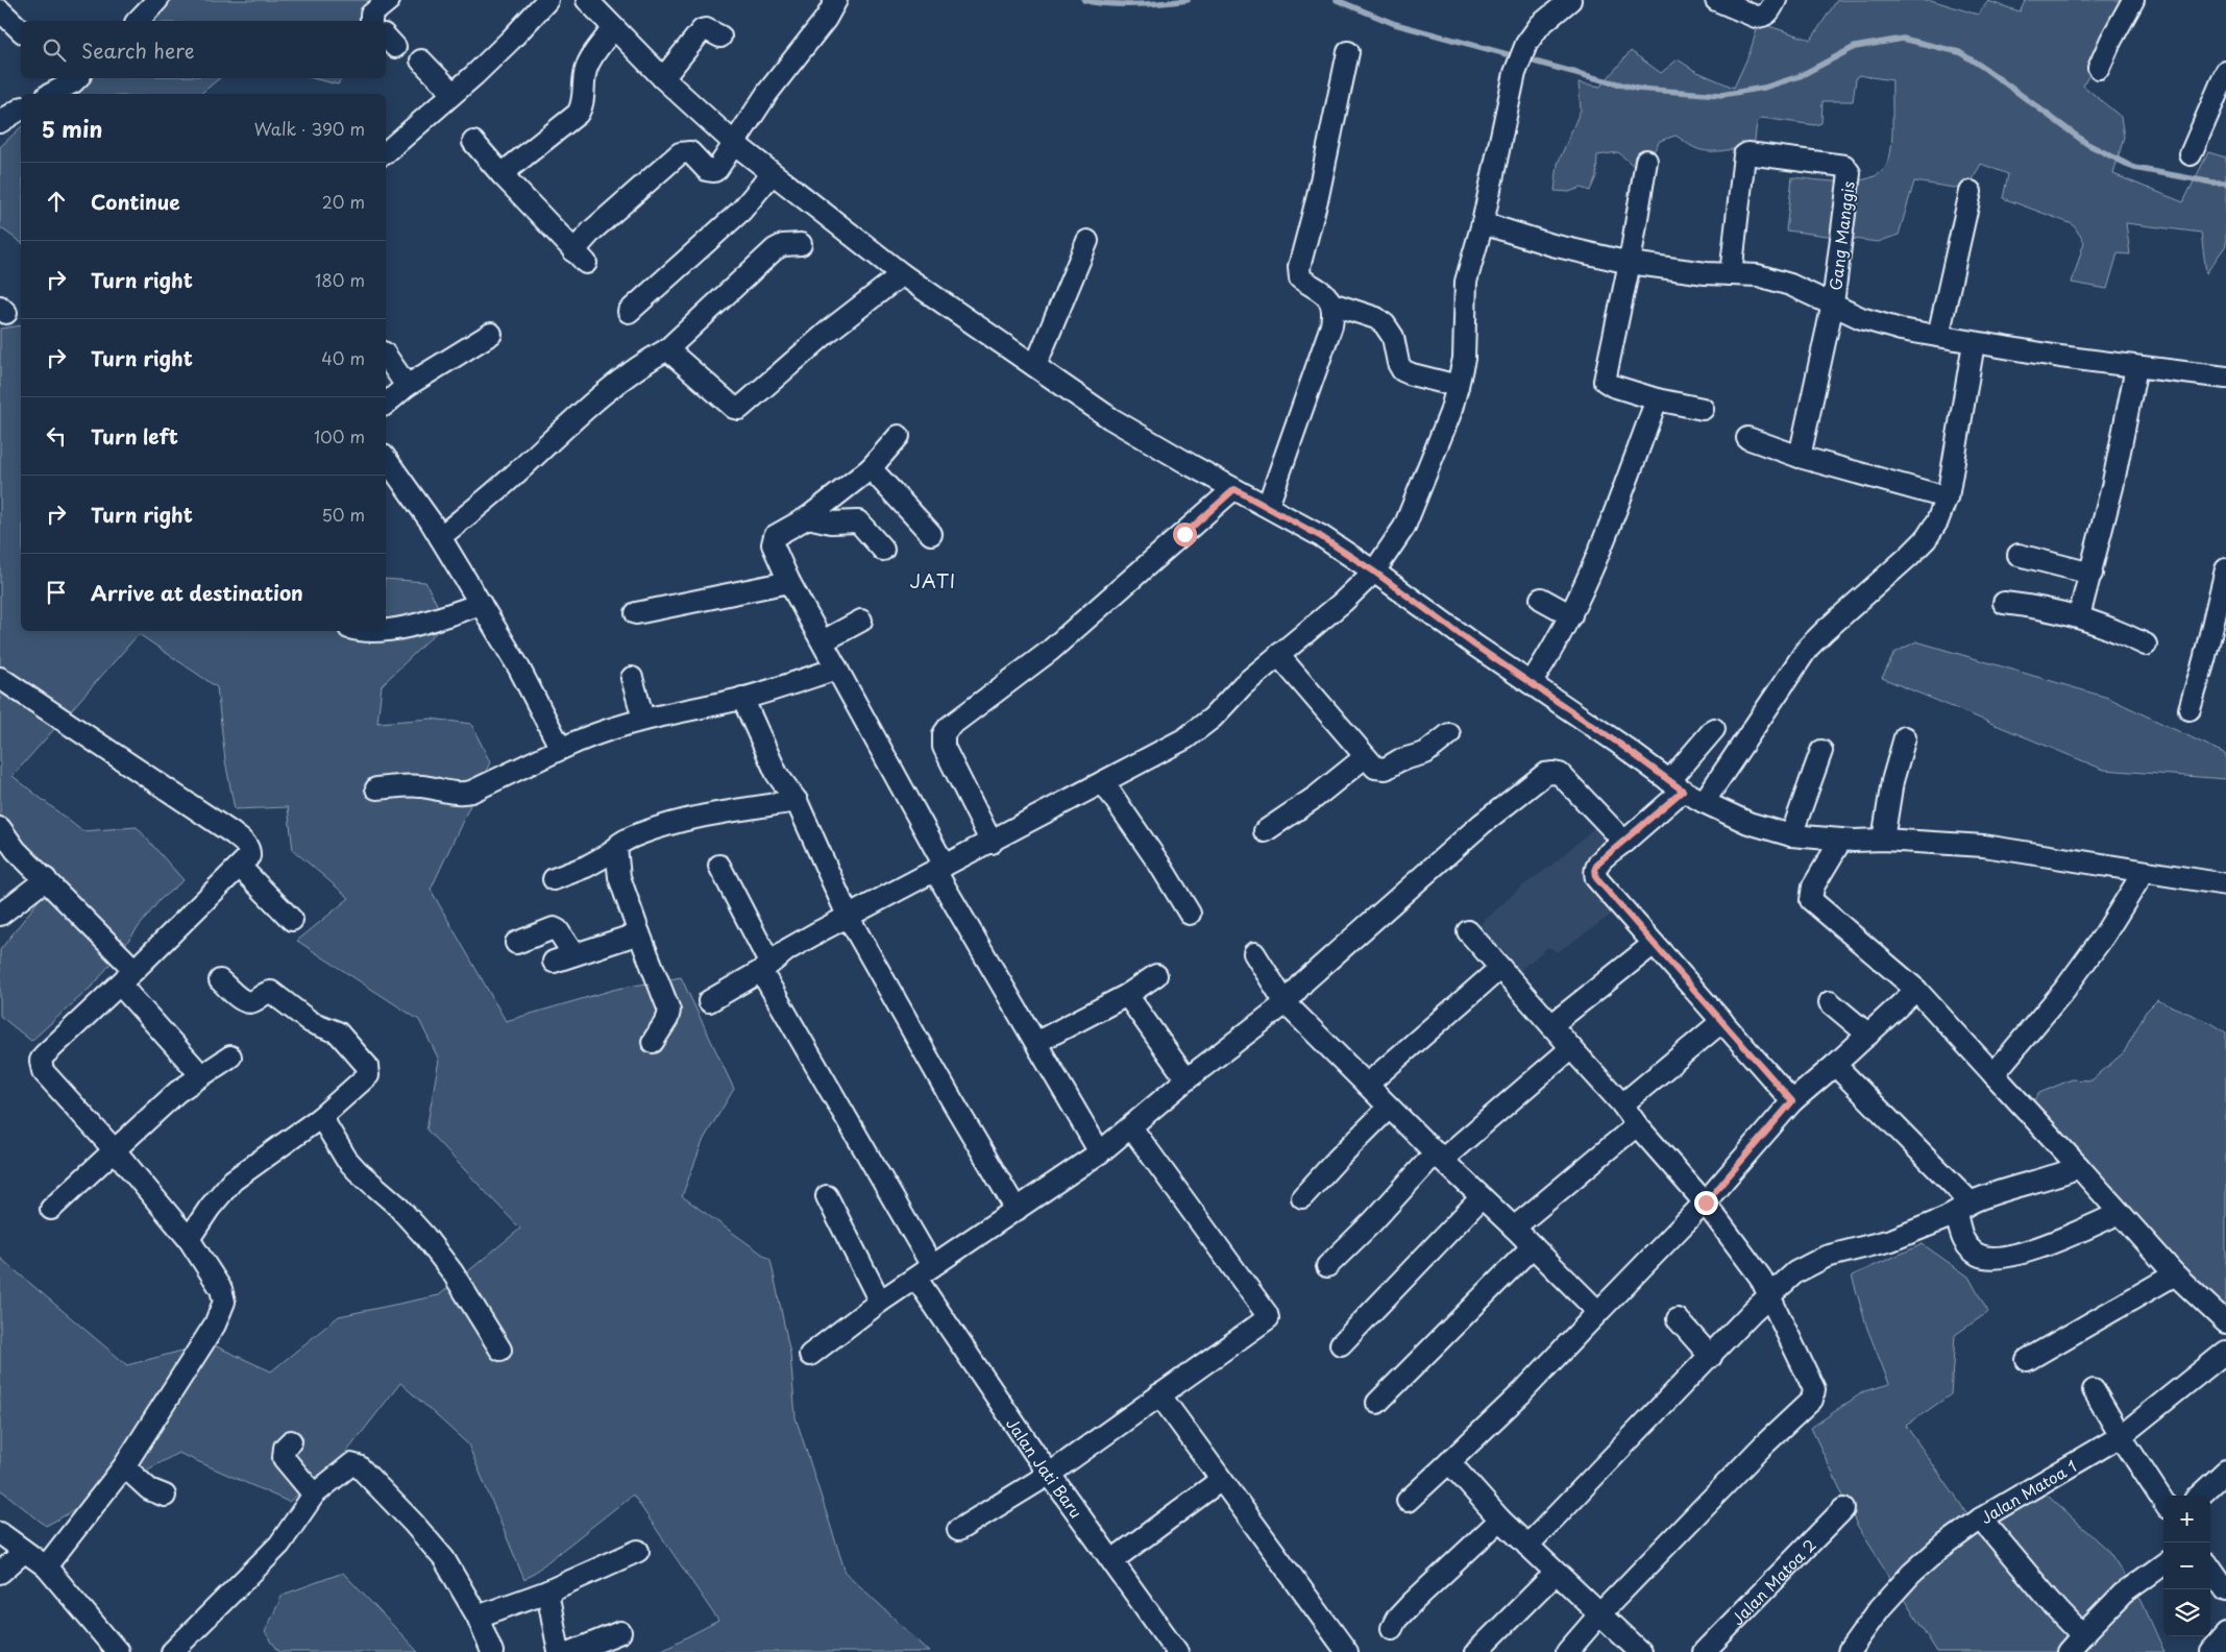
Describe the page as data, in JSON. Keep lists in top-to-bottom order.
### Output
{
  "streets": {
    "street": [
      "Gang Manggis",
      "Jalan Jati Baru",
      "Jalan Matoa 1",
      "Jalan Matoa 2"
    ]
  },
  "districts": ["JATI"],
  "page": {
    "search": "Search here",
    "heading": ["5 min", "Walk · 390 m"],
    "list": [
      ["Continue", "20 m"],
      ["Turn right", "180 m"],
      ["Turn right", "40 m"],
      ["Turn left", "100 m"],
      ["Turn right", "50 m"],
      "Arrive at destination"
    ],
    "map_buttons": ["+", "−"]
  }
}
